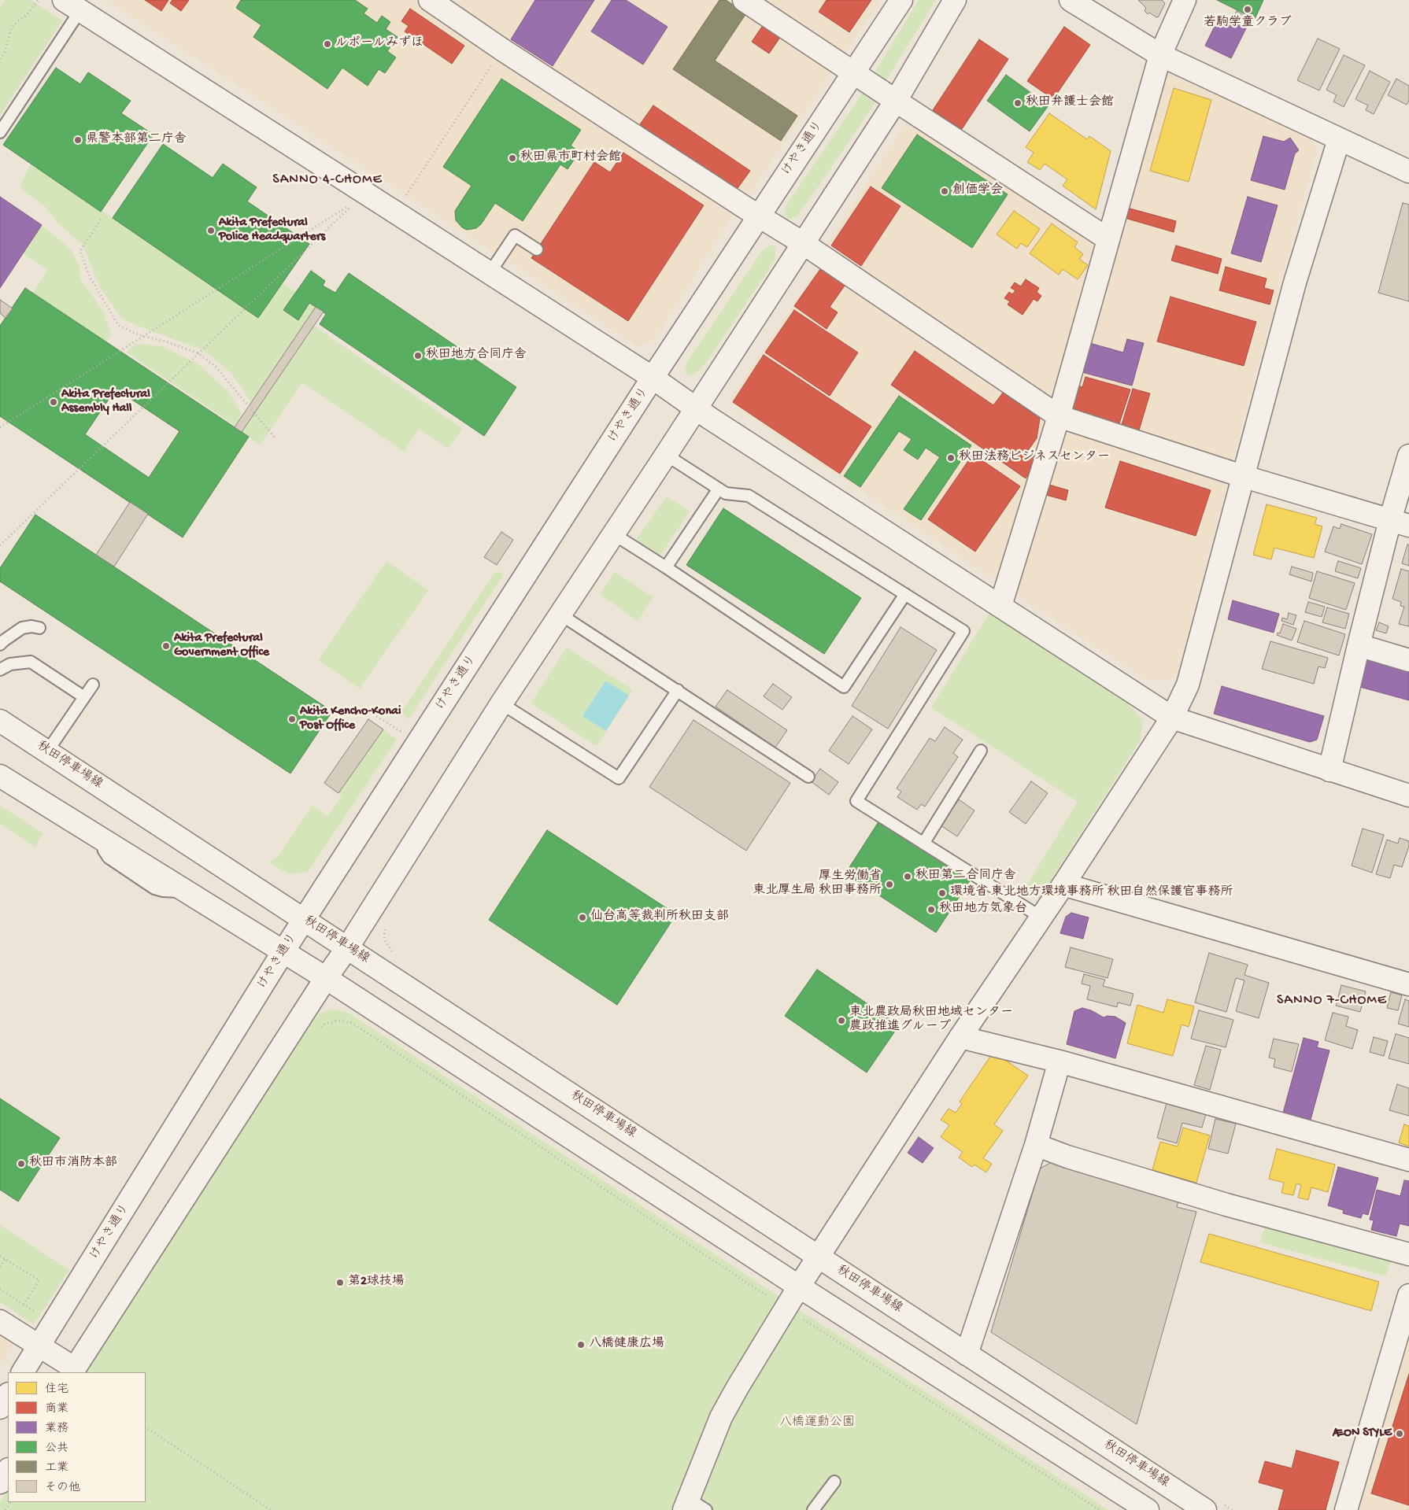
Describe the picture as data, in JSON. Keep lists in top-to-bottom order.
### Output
{
  "streets": {
    "street": ["けやき通り", "秋田停車場線"]
  },
  "crossings": [
    ["けやき通り", "秋田停車場線"]
  ],
  "districts": ["SANNO 4-CHOME", "SANNO 7-CHOME"],
  "parks": ["八橋運動公園"],
  "places": [
    "若駒学童クラブ",
    "ルポールみずほ",
    "秋田弁護士会館",
    "県警本部第二庁舎",
    "秋田県市町村会館",
    "創価学会",
    "Akita Prefectural Police Headquarters",
    "秋田地方合同庁舎",
    "Akita Prefectural Assembly Hall",
    "秋田法務ビジネスセンター",
    "Akita Prefectural Government Office",
    "Akita Kencho-Konai Post Office",
    "秋田第二合同庁舎",
    "厚生労働省 東北厚生局 秋田事務所",
    "環境省 東北地方環境事務所 秋田自然保護官事務所",
    "秋田地方気象台",
    "仙台高等裁判所秋田支部",
    "東北農政局秋田地域センター 農政推進グループ",
    "秋田市消防本部",
    "第2球技場",
    "八橋健康広場",
    "ÆON STYLE"
  ],
  "legend": [
    "住宅",
    "商業",
    "業務",
    "公共",
    "工業",
    "その他"
  ]
}
